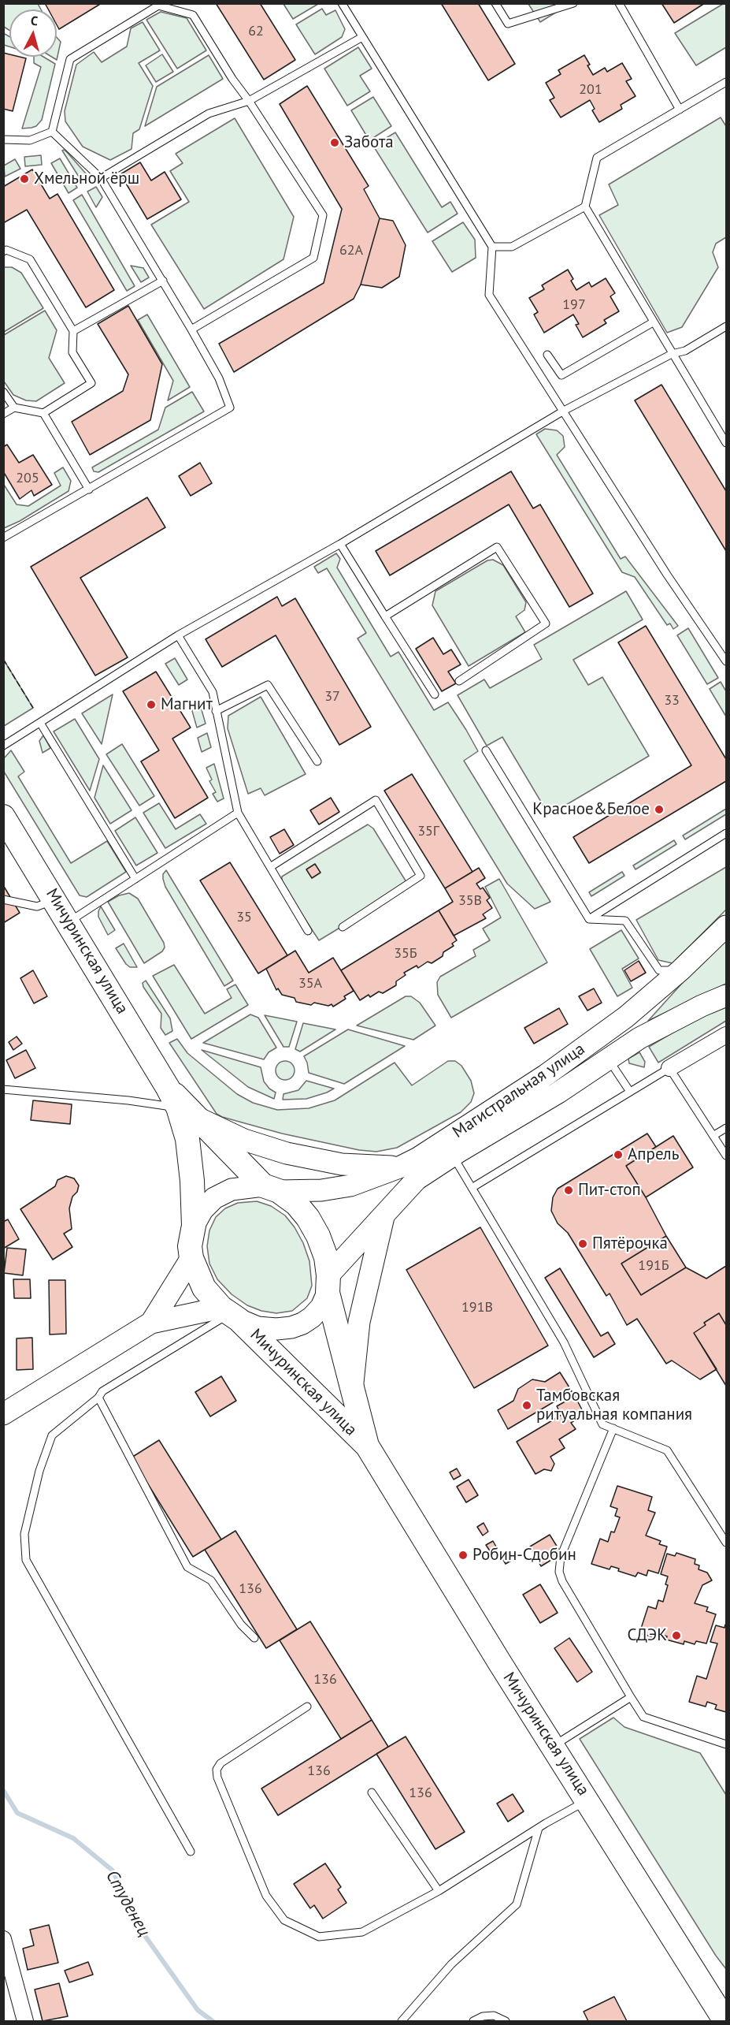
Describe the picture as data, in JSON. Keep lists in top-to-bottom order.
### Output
{
  "streets": {
    "main road": ["Мичуринская улица", "Магистральная улица"]
  },
  "crossings": [
    ["Мичуринская улица", "Магистральная улица"]
  ],
  "water": ["Студенец"],
  "places": [
    "Забота",
    "Хмельной ёрш",
    "Магнит",
    "Красное&Белое",
    "Апрель",
    "Пит-стоп",
    "Пятёрочка",
    "Тамбовская ритуальная компания",
    "Робин-Сдобин",
    "СДЭК"
  ],
  "house_numbers": [
    "62",
    "201",
    "62А",
    "197",
    "205",
    "37",
    "33",
    "35Г",
    "35В",
    "35",
    "35Б",
    "35А",
    "191Б",
    "191В",
    "136",
    "136",
    "136",
    "136"
  ],
  "north": "top"
}
